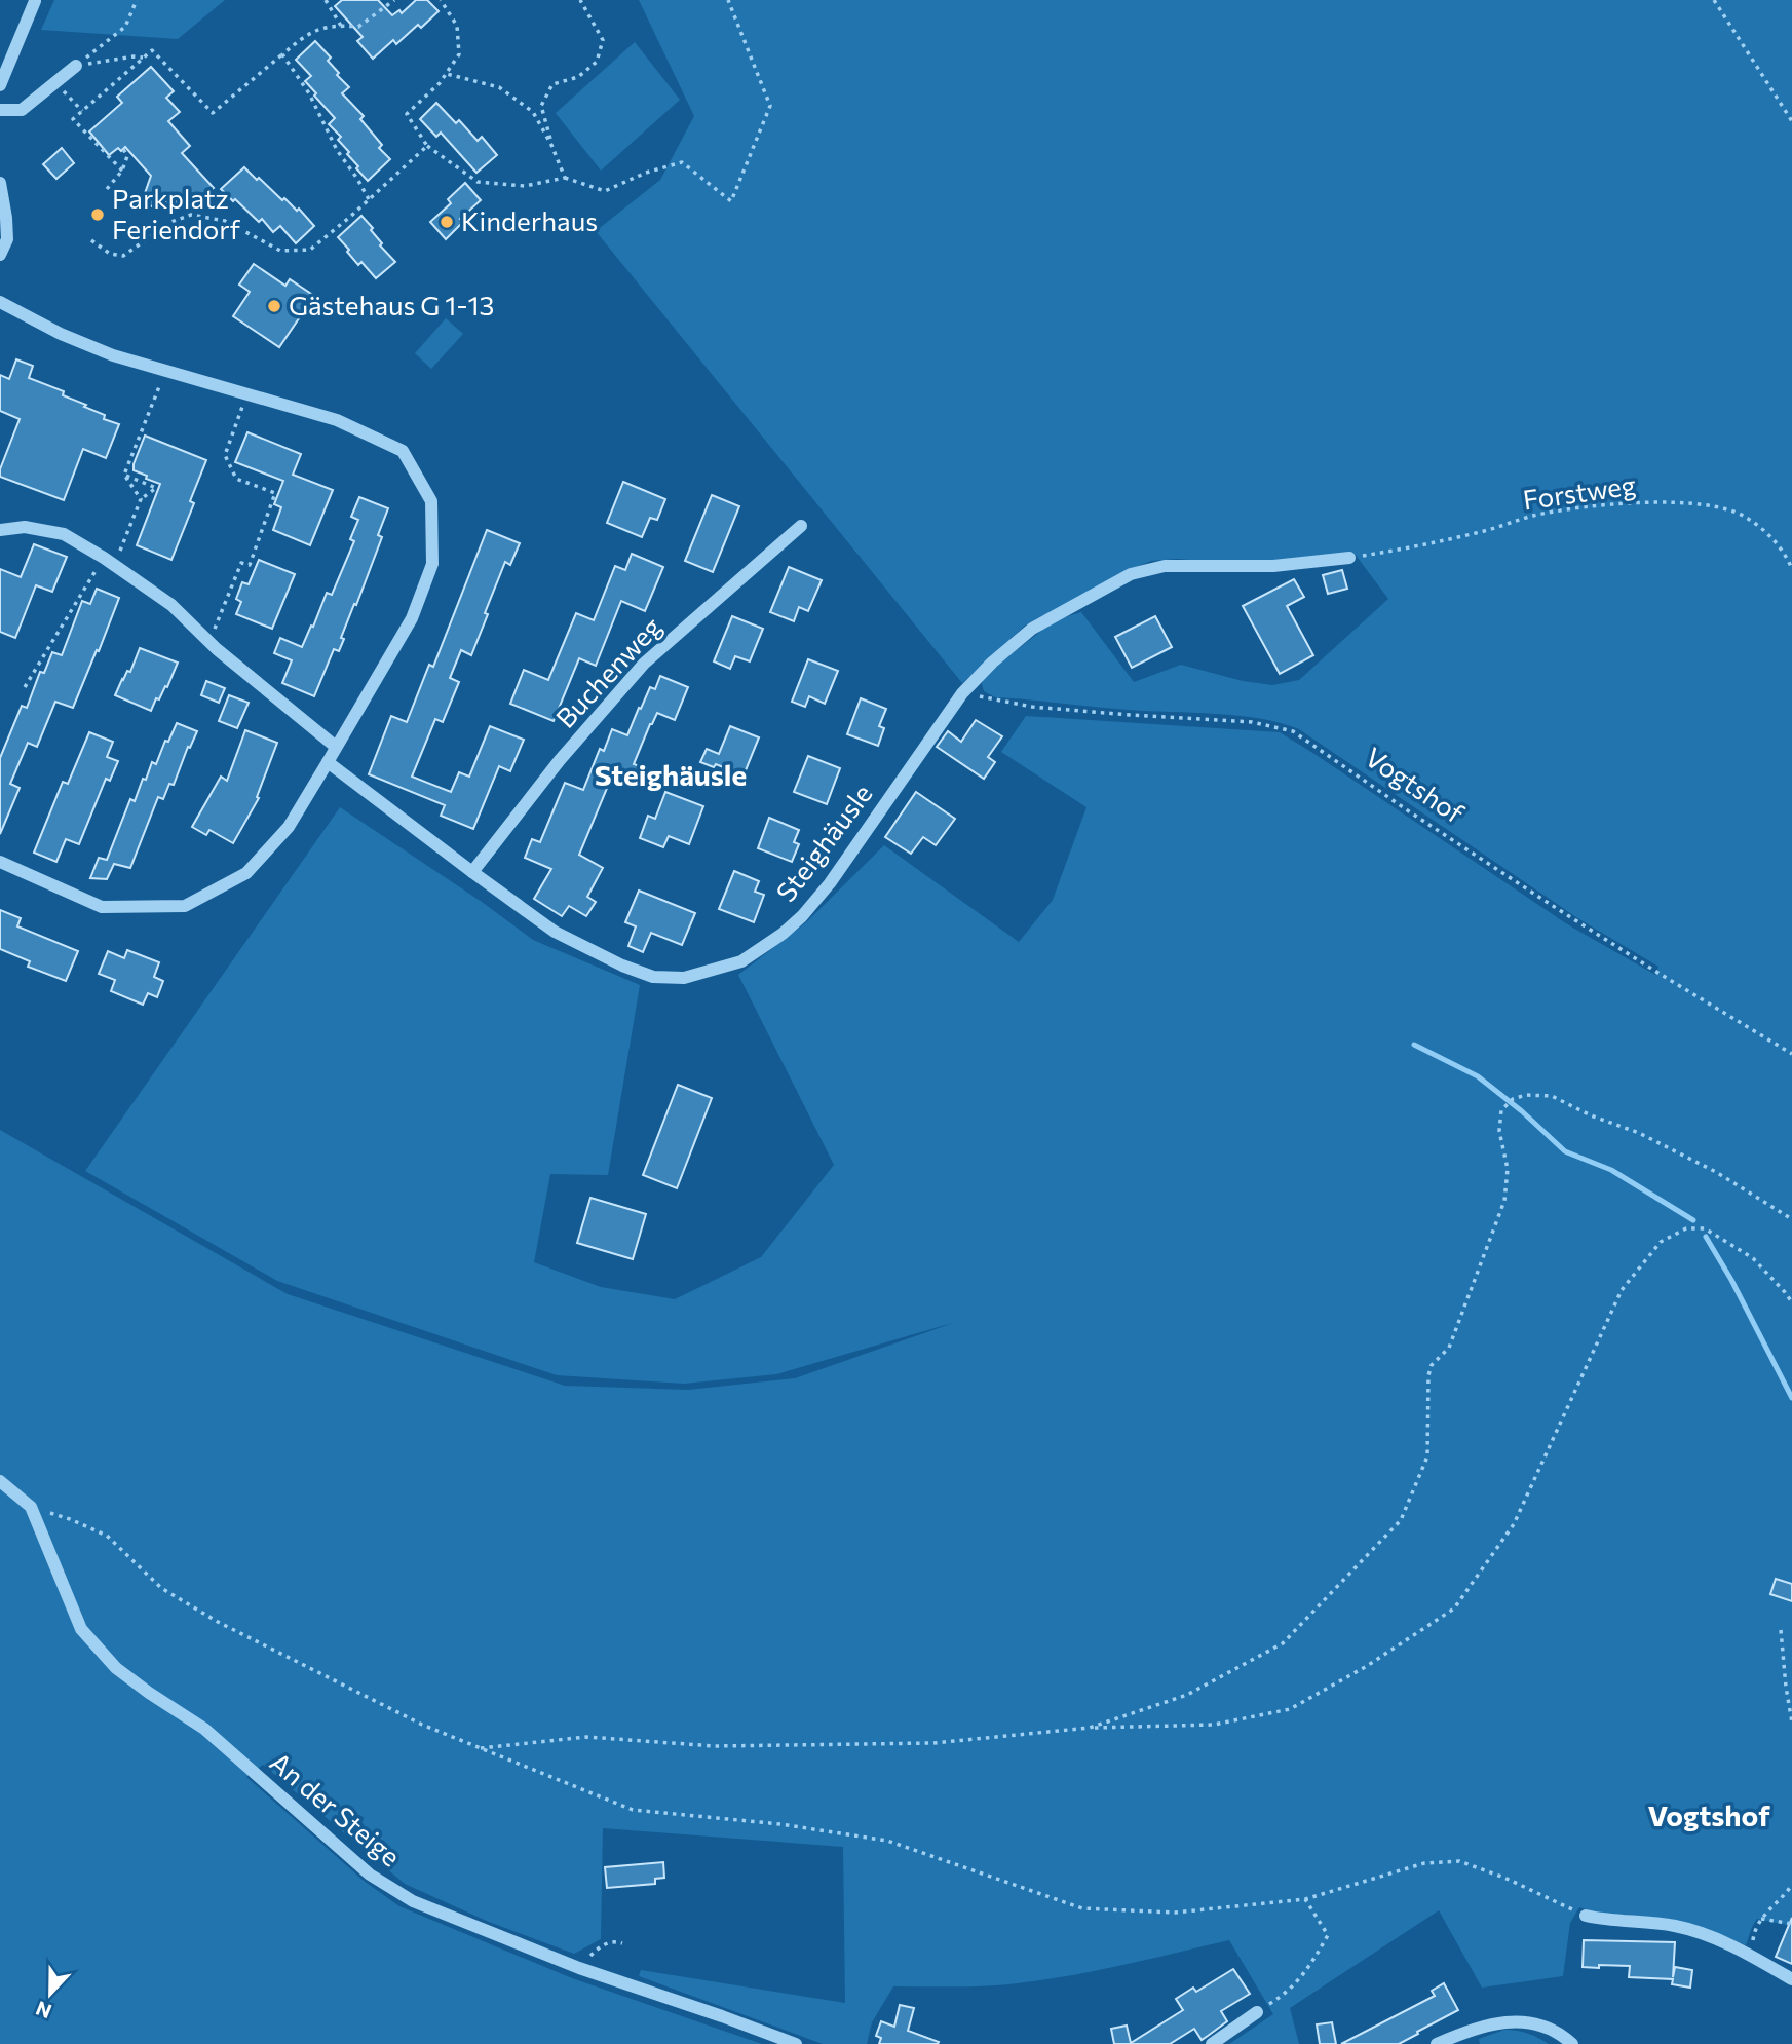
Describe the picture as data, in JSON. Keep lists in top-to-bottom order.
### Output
{
  "streets": {
    "street": ["Buchenweg", "Steighäusle", "An der Steige"],
    "path": ["Forstweg", "Vogtshof"]
  },
  "crossings": [
    ["Forstweg", "Steighäusle"],
    ["Buchenweg", "Steighäusle"],
    ["Vogtshof", "Steighäusle"]
  ],
  "districts": ["Steighäusle", "Vogtshof"],
  "places": ["Parkplatz Feriendorf", "Kinderhaus", "Gästehaus G 1-13"],
  "north": "bottom"
}
